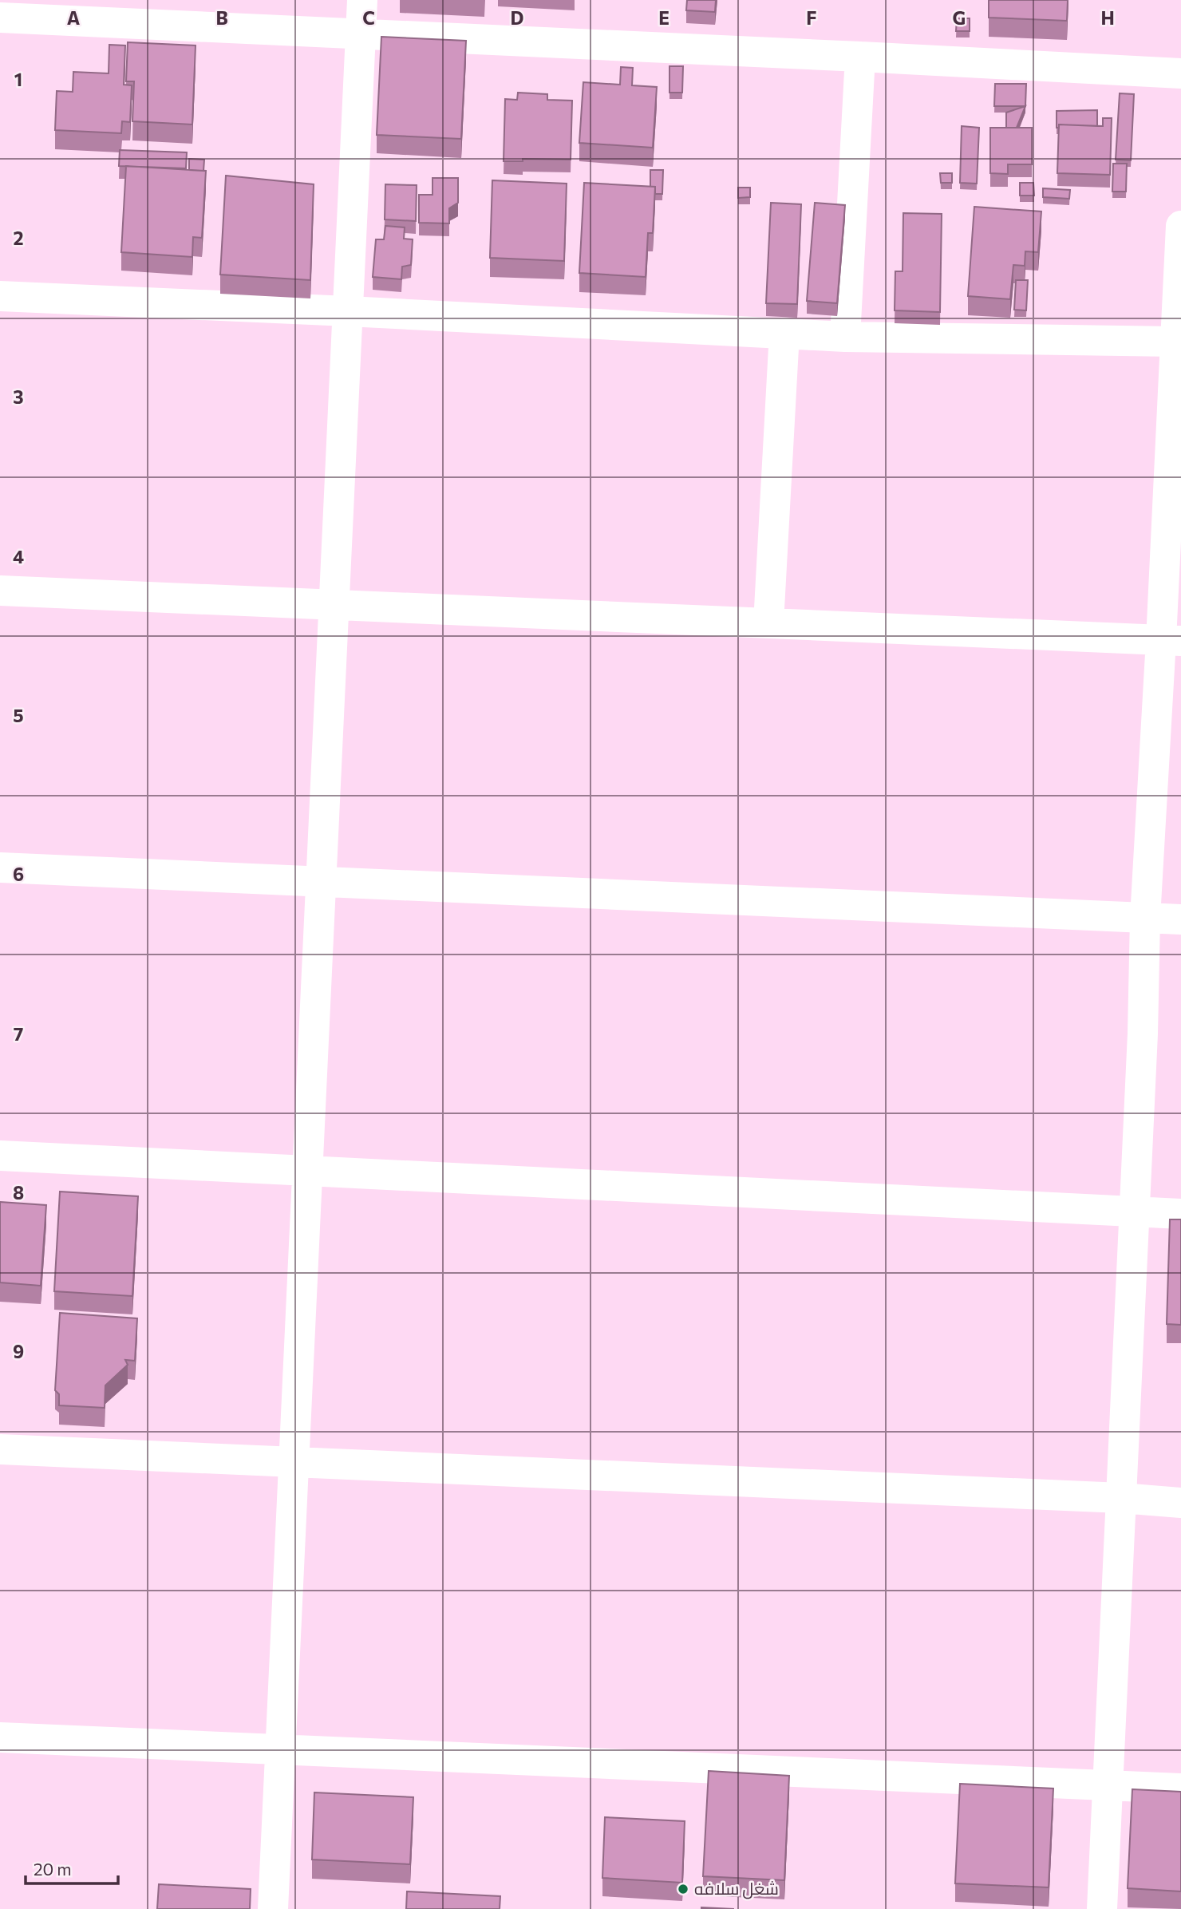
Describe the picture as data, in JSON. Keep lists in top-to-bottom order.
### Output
{
  "places": ["شغل سلافه"],
  "scale_bar": "20 m",
  "grid": {
    "columns": [
      "A",
      "B",
      "C",
      "D",
      "E",
      "F",
      "G",
      "H"
    ],
    "rows": [
      "1",
      "2",
      "3",
      "4",
      "5",
      "6",
      "7",
      "8",
      "9"
    ]
  }
}
